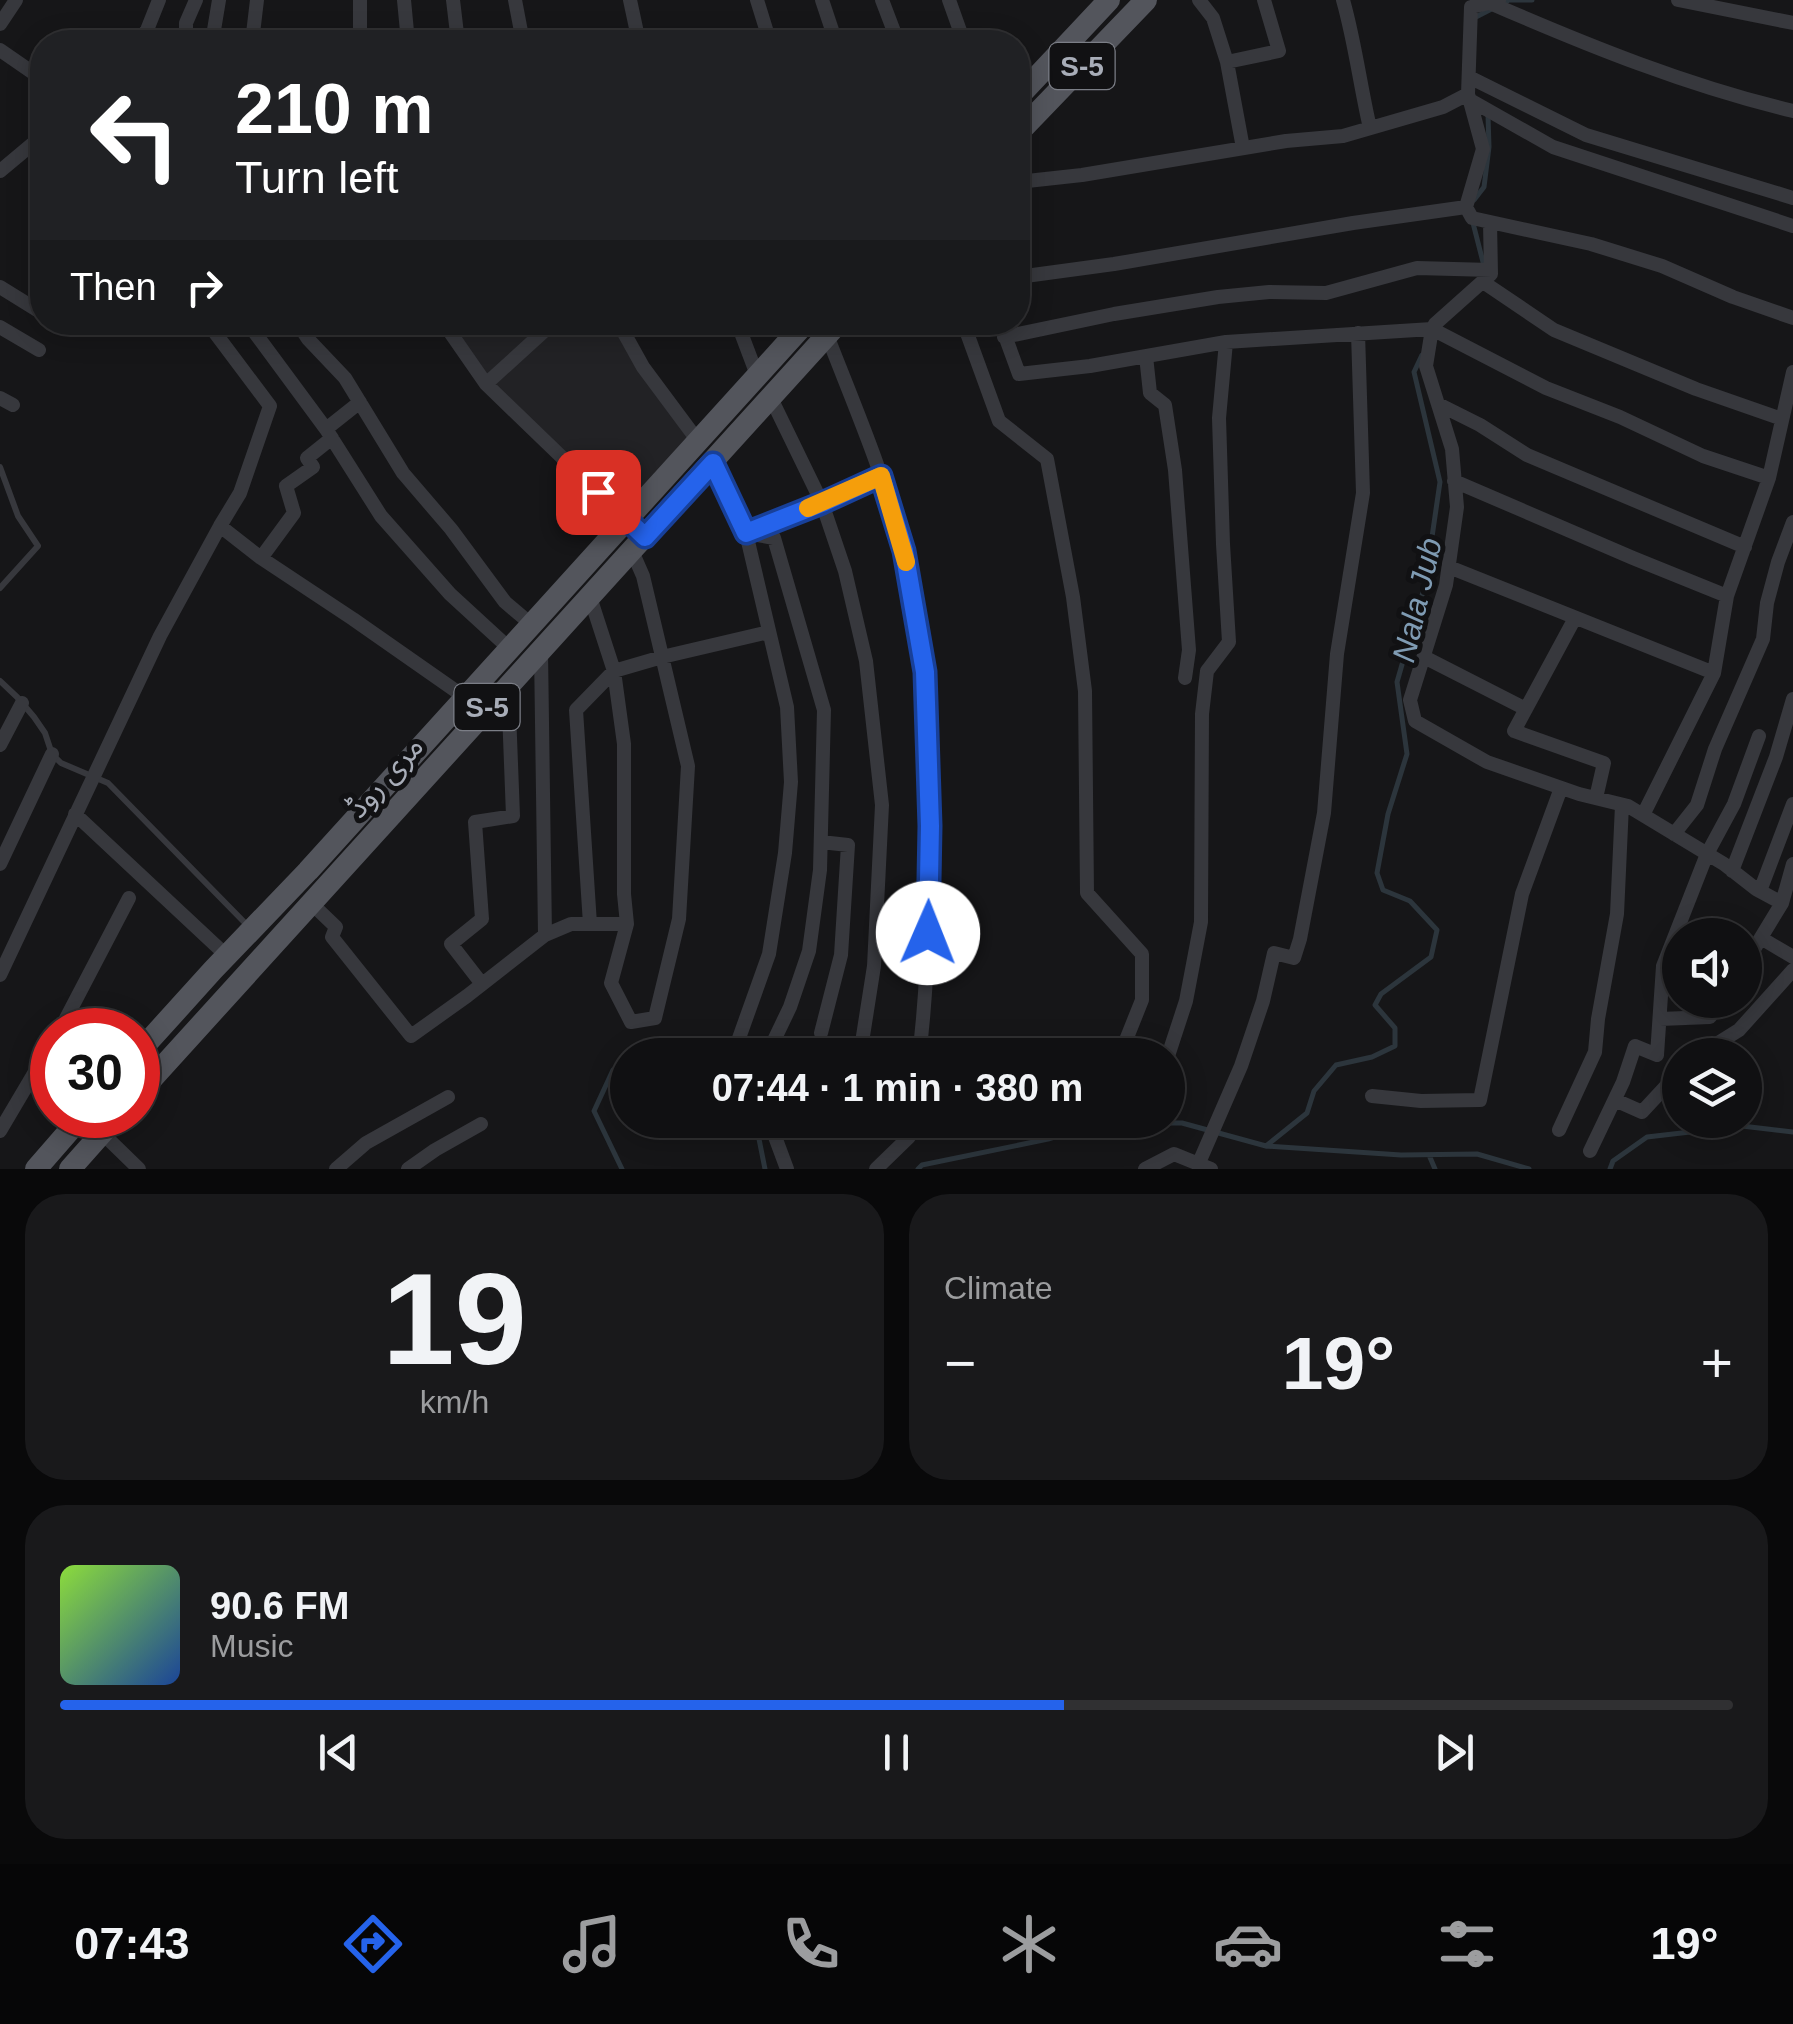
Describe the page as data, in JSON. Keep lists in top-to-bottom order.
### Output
{
  "streets": {
    "main road": ["S-5", "مری روڈ"]
  },
  "water": ["Nala Jub"],
  "page": {
    "turn": ["210 m", "Turn left"],
    "then": "Then",
    "limit": "30",
    "trip": "07:44 · 1 min · 380 m",
    "tile": [
      ["19", "km/h"],
      "Climate"
    ],
    "heat": ["−", "19°", "+"],
    "song": ["90.6 FM", "Music"],
    "tabs": ["07:43", "19°"]
  }
}
